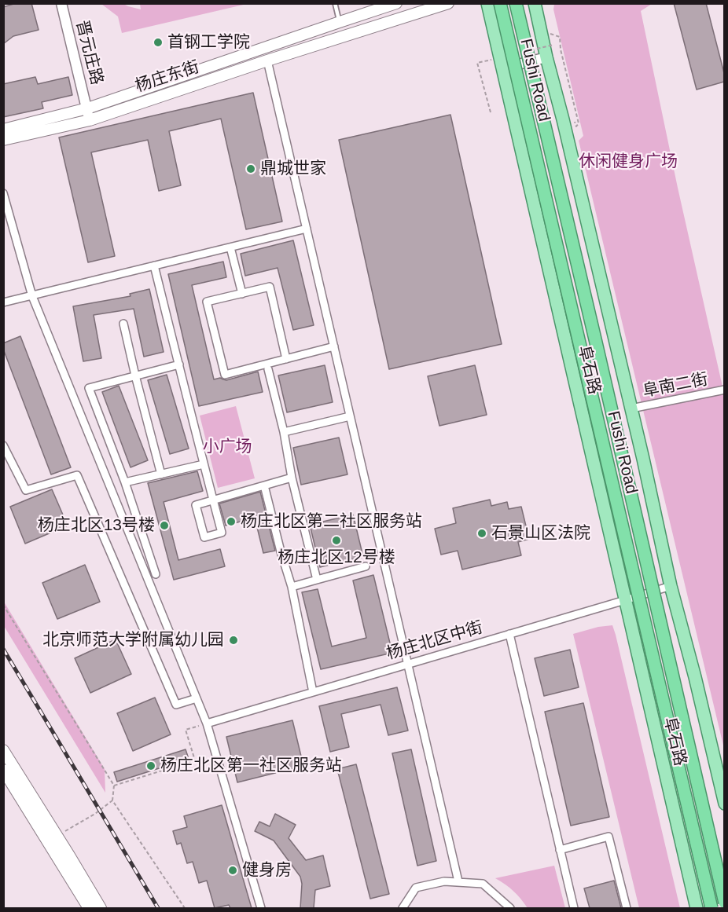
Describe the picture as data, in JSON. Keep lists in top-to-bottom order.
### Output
{
  "streets": {
    "highway": ["Fushi Road"],
    "main road": ["杨庄东街", "阜石路"],
    "street": ["晋元庄路", "阜南二街", "杨庄北区中街"]
  },
  "crossings": [
    ["晋元庄路", "杨庄东街"],
    ["阜石路", "阜南二街"],
    ["阜石路", "杨庄北区中街"]
  ],
  "parks": ["休闲健身广场", "小广场"],
  "places": [
    "首钢工学院",
    "鼎城世家",
    "杨庄北区第二社区服务站",
    "杨庄北区13号楼",
    "石景山区法院",
    "杨庄北区12号楼",
    "北京师范大学附属幼儿园",
    "杨庄北区第一社区服务站",
    "健身房"
  ]
}
